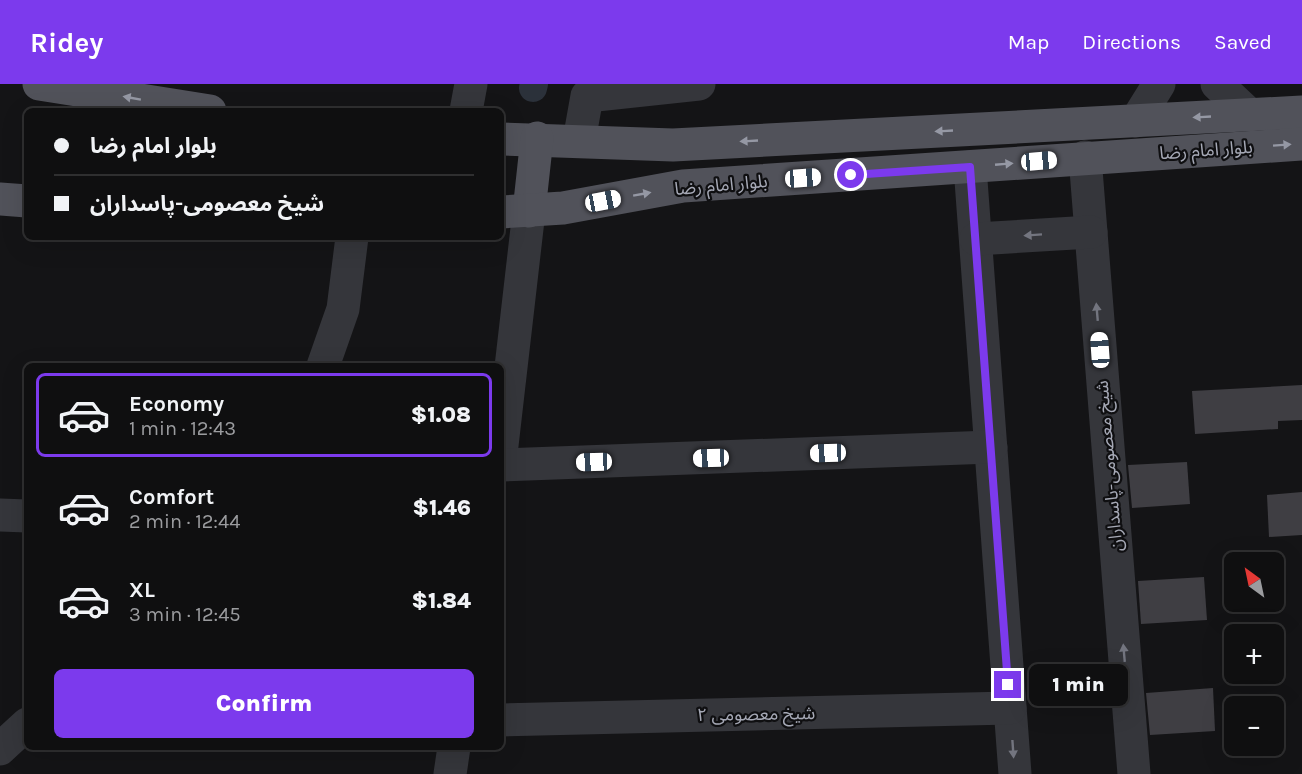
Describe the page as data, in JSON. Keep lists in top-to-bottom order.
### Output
{
  "streets": {
    "main road": ["بلوار امام رضا"],
    "street": ["شیخ معصومی-پاسداران", "شیخ معصومی ٢"]
  },
  "crossings": [
    ["بلوار امام رضا", "شیخ معصومی-پاسداران"]
  ],
  "north": "top left",
  "page": {
    "header": "Ridey",
    "nav": ["Map", "Directions", "Saved"],
    "banner": ["بلوار امام رضا", "شیخ معصومی-پاسداران"],
    "list": [
      {
        "name": "Economy",
        "note": "1 min · 12:43",
        "value": "$1.08"
      },
      {
        "name": "Comfort",
        "note": "2 min · 12:44",
        "value": "$1.46"
      },
      {
        "name": "XL",
        "note": "3 min · 12:45",
        "value": "$1.84"
      }
    ],
    "map_buttons": ["+", "−"],
    "buttons": "Confirm",
    "bubble": "1 min"
  }
}
